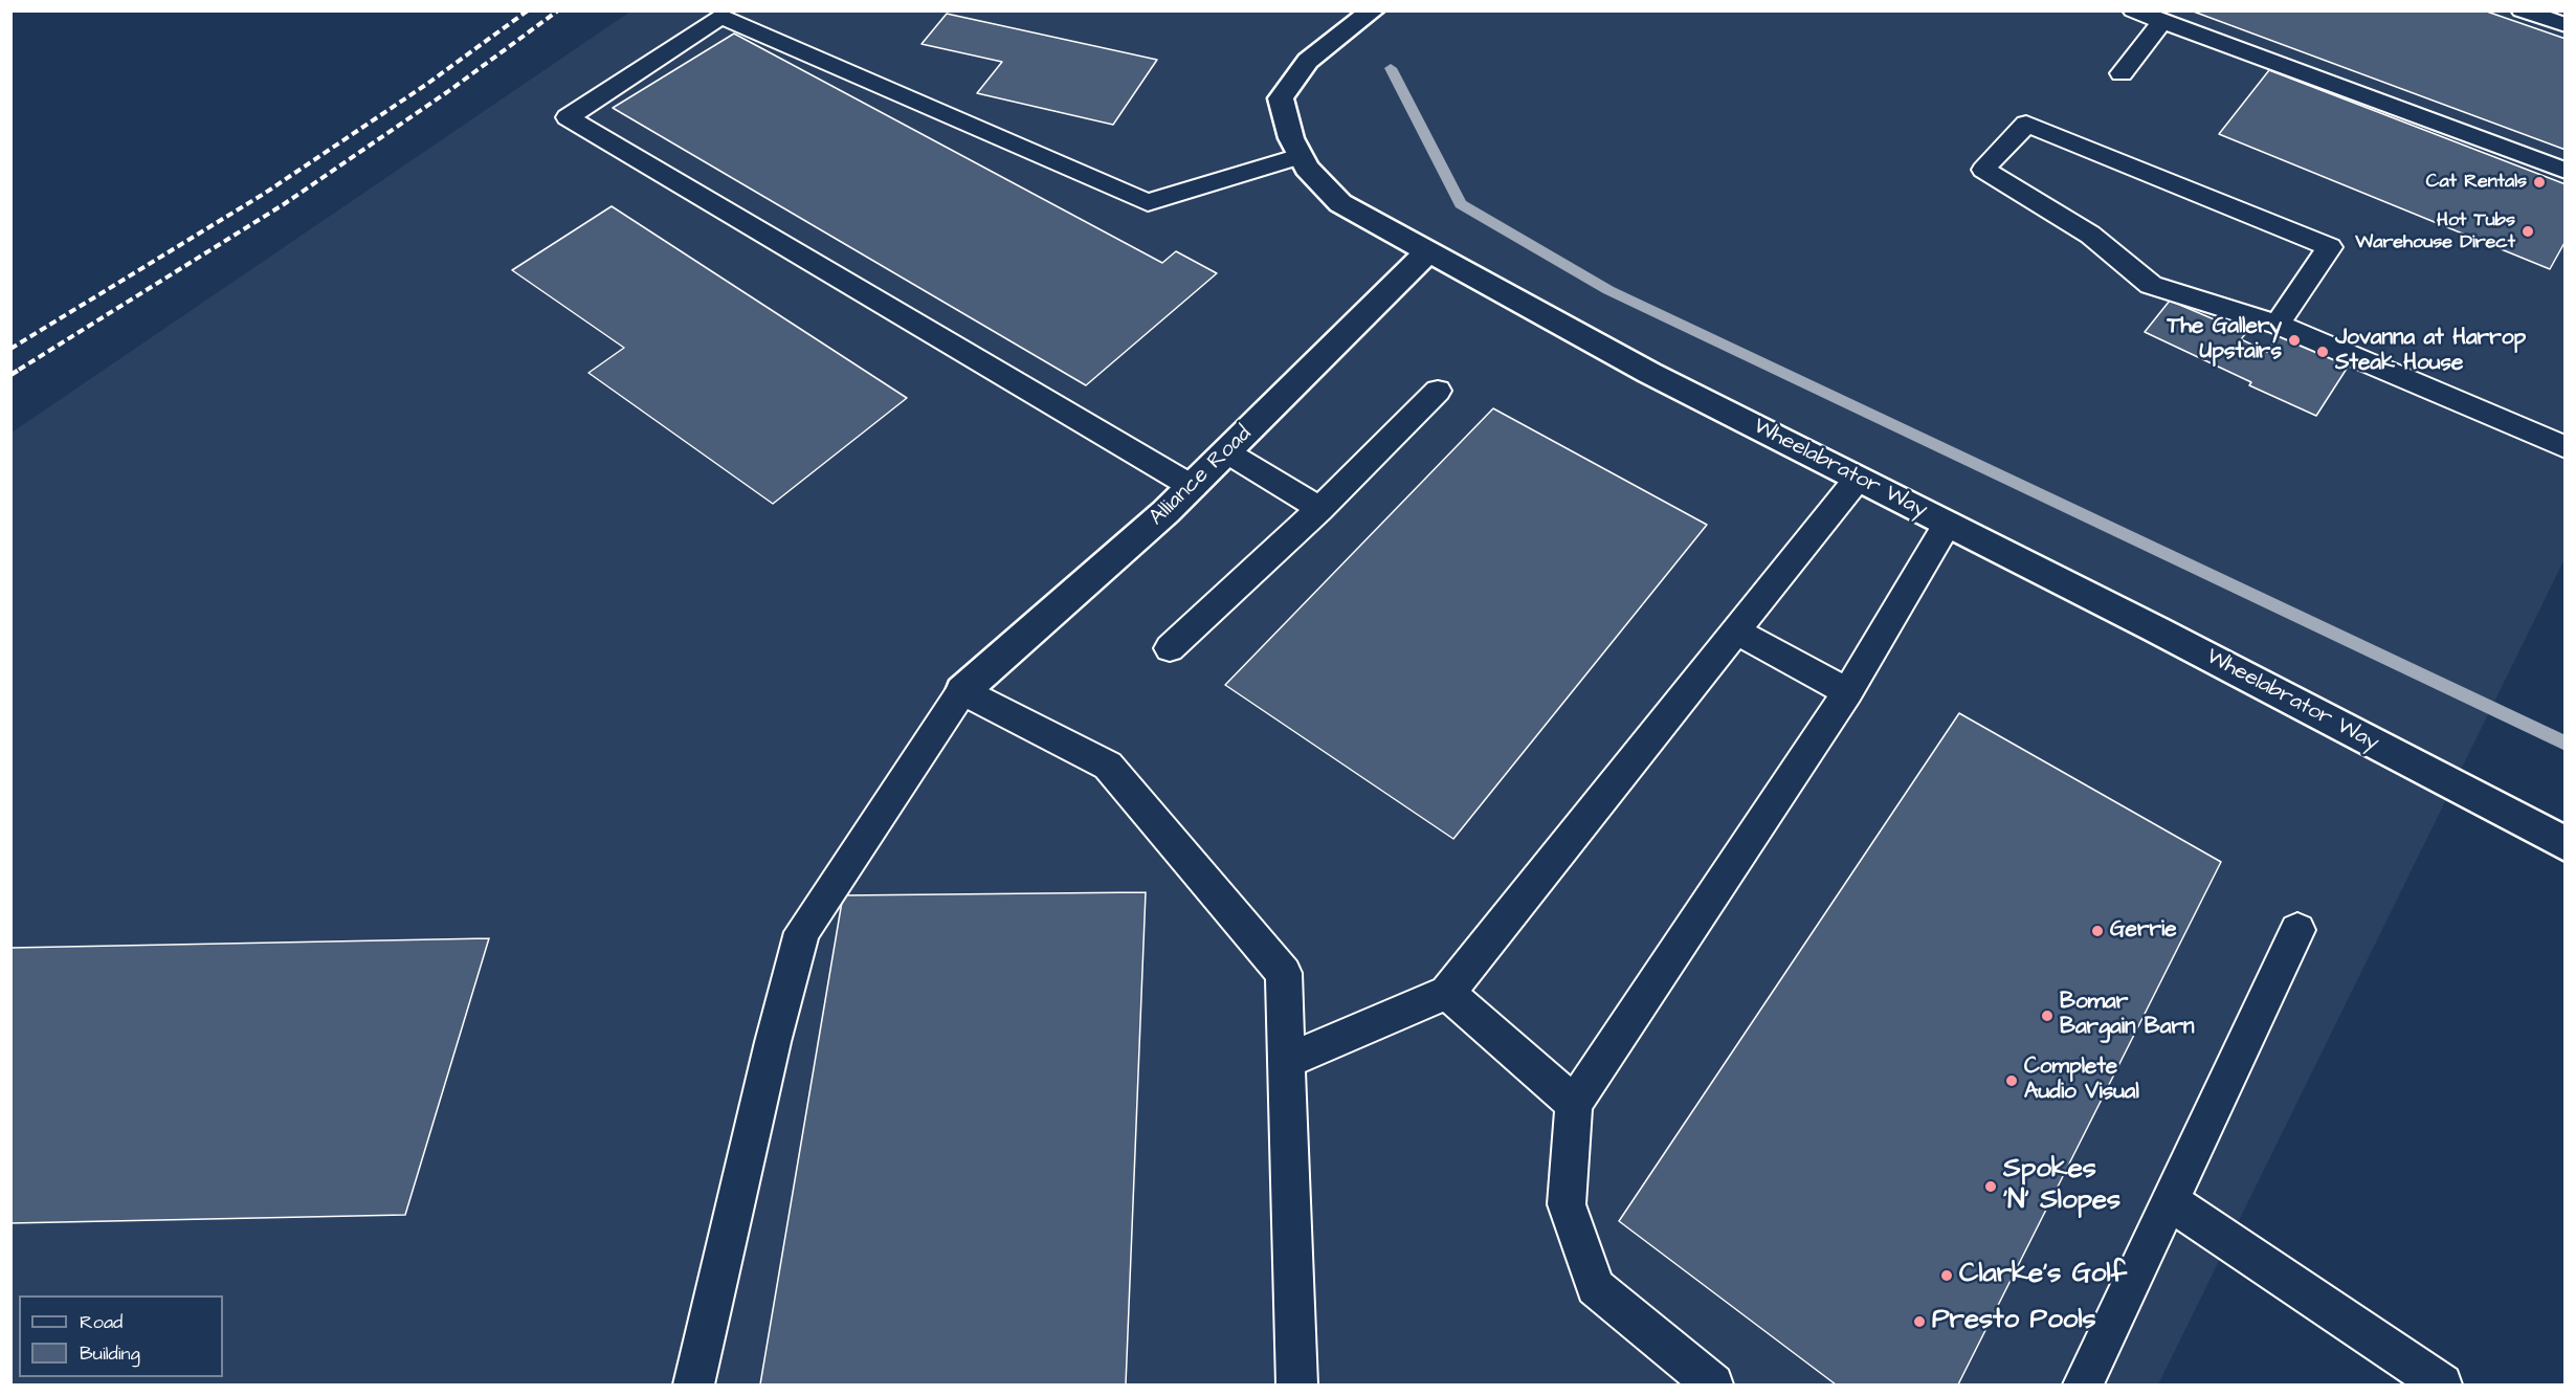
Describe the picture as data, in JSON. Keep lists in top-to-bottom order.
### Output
{
  "streets": {
    "street": ["Wheelabrator Way", "Alliance Road"]
  },
  "crossings": [
    ["Wheelabrator Way", "Alliance Road"]
  ],
  "places": [
    "Cat Rentals",
    "Hot Tubs Warehouse Direct",
    "The Gallery Upstairs",
    "Jovanna at Harrop Steak House",
    "Gerrie",
    "Bomar Bargain Barn",
    "Complete Audio Visual",
    "Spokes 'N' Slopes",
    "Clarke's Golf",
    "Presto Pools"
  ],
  "legend": ["Road", "Building"]
}
